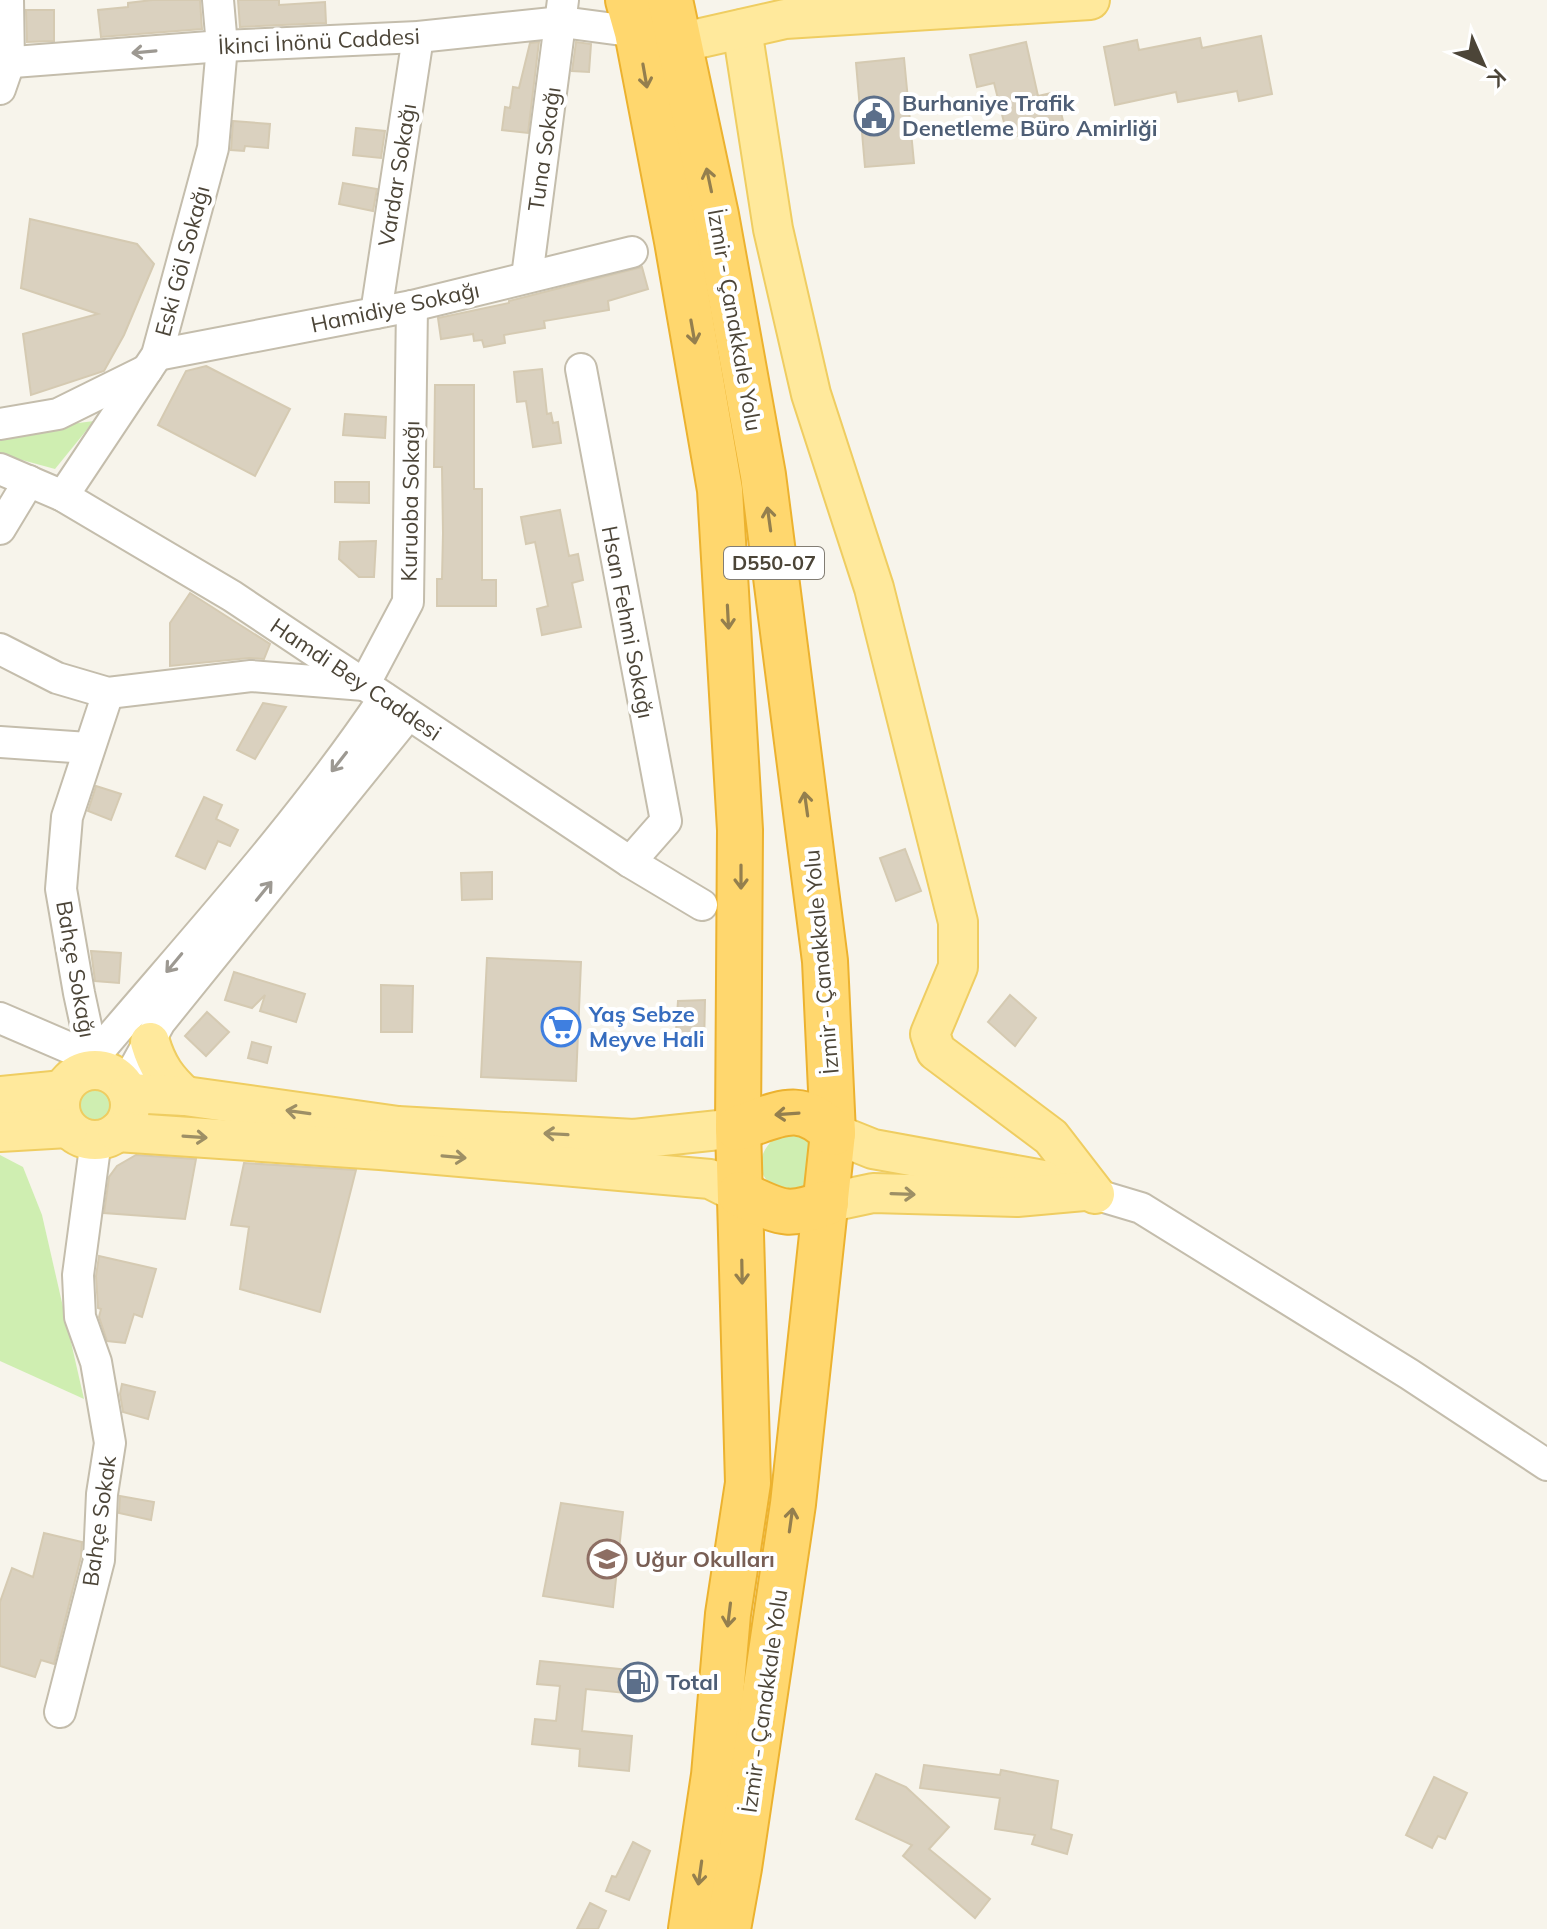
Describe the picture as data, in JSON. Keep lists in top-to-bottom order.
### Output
{
  "streets": {
    "highway": ["İzmir - Çanakkale Yolu", "D550-07"],
    "street": [
      "İkinci İnönü Caddesi",
      "Tuna Sokağı",
      "Vardar Sokağı",
      "Eski Göl Sokağı",
      "Hamidiye Sokağı",
      "Kuruoba Sokağı",
      "Hsan Fehmi Sokağı",
      "Hamdi Bey Caddesi",
      "Bahçe Sokağı",
      "Bahçe Sokak"
    ]
  },
  "crossings": [
    ["İkinci İnönü Caddesi", "Tuna Sokağı"],
    ["İkinci İnönü Caddesi", "Vardar Sokağı"],
    ["İkinci İnönü Caddesi", "Eski Göl Sokağı"],
    ["İkinci İnönü Caddesi", "İzmir - Çanakkale Yolu"],
    ["Tuna Sokağı", "Hamidiye Sokağı"],
    ["Vardar Sokağı", "Hamidiye Sokağı"],
    ["Eski Göl Sokağı", "Hamidiye Sokağı"],
    ["Eski Göl Sokağı", "Hamdi Bey Caddesi"],
    ["Hamidiye Sokağı", "Kuruoba Sokağı"],
    ["Kuruoba Sokağı", "Hamdi Bey Caddesi"],
    ["Hsan Fehmi Sokağı", "Hamdi Bey Caddesi"],
    ["Bahçe Sokağı", "Bahçe Sokak"]
  ],
  "places": {
    "public building": ["Burhaniye Trafik Denetleme Büro Amirliği"],
    "supermarket": ["Yaş Sebze Meyve Hali"],
    "school or university": ["Uğur Okulları"],
    "fuel station": ["Total"]
  },
  "north": "bottom right"
}
